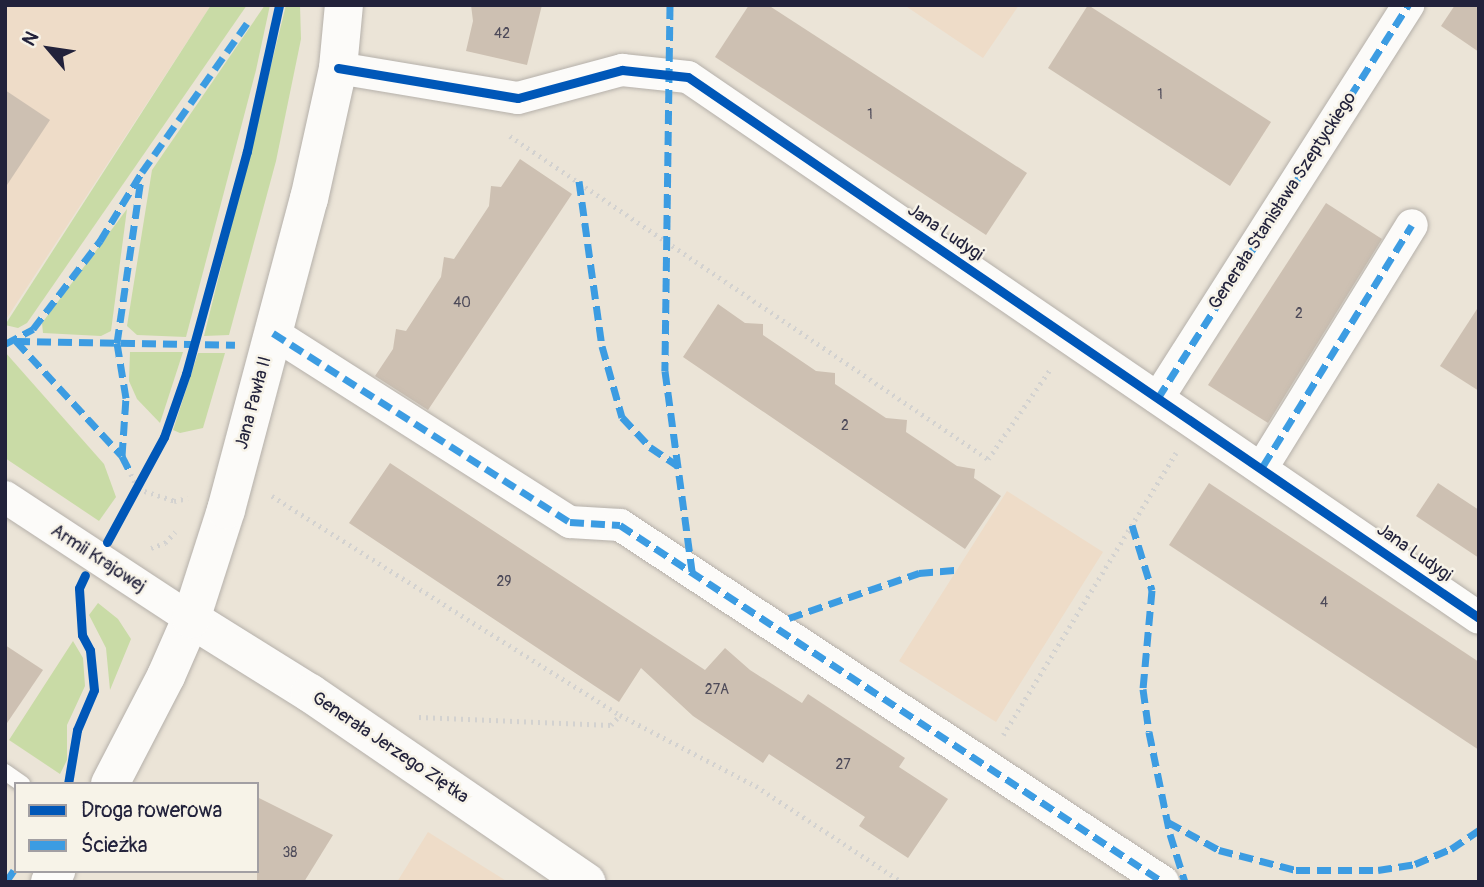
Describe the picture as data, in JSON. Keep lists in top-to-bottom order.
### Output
{
  "streets": {
    "street": [
      "Generała Stanisława Szeptyckiego",
      "Jana Ludygi",
      "Jana Pawła II",
      "Armii Krajowej",
      "Generała Jerzego Ziętka"
    ]
  },
  "crossings": [
    ["Generała Stanisława Szeptyckiego", "Jana Ludygi"],
    ["Jana Ludygi", "Jana Pawła II"],
    ["Jana Pawła II", "Armii Krajowej"],
    ["Jana Pawła II", "Generała Jerzego Ziętka"],
    ["Armii Krajowej", "Generała Jerzego Ziętka"]
  ],
  "house_numbers": [
    "42",
    "1",
    "1",
    "40",
    "2",
    "2",
    "29",
    "4",
    "27A",
    "27",
    "38"
  ],
  "legend": ["Droga rowerowa", "Ścieżka"],
  "north": "top left"
}
